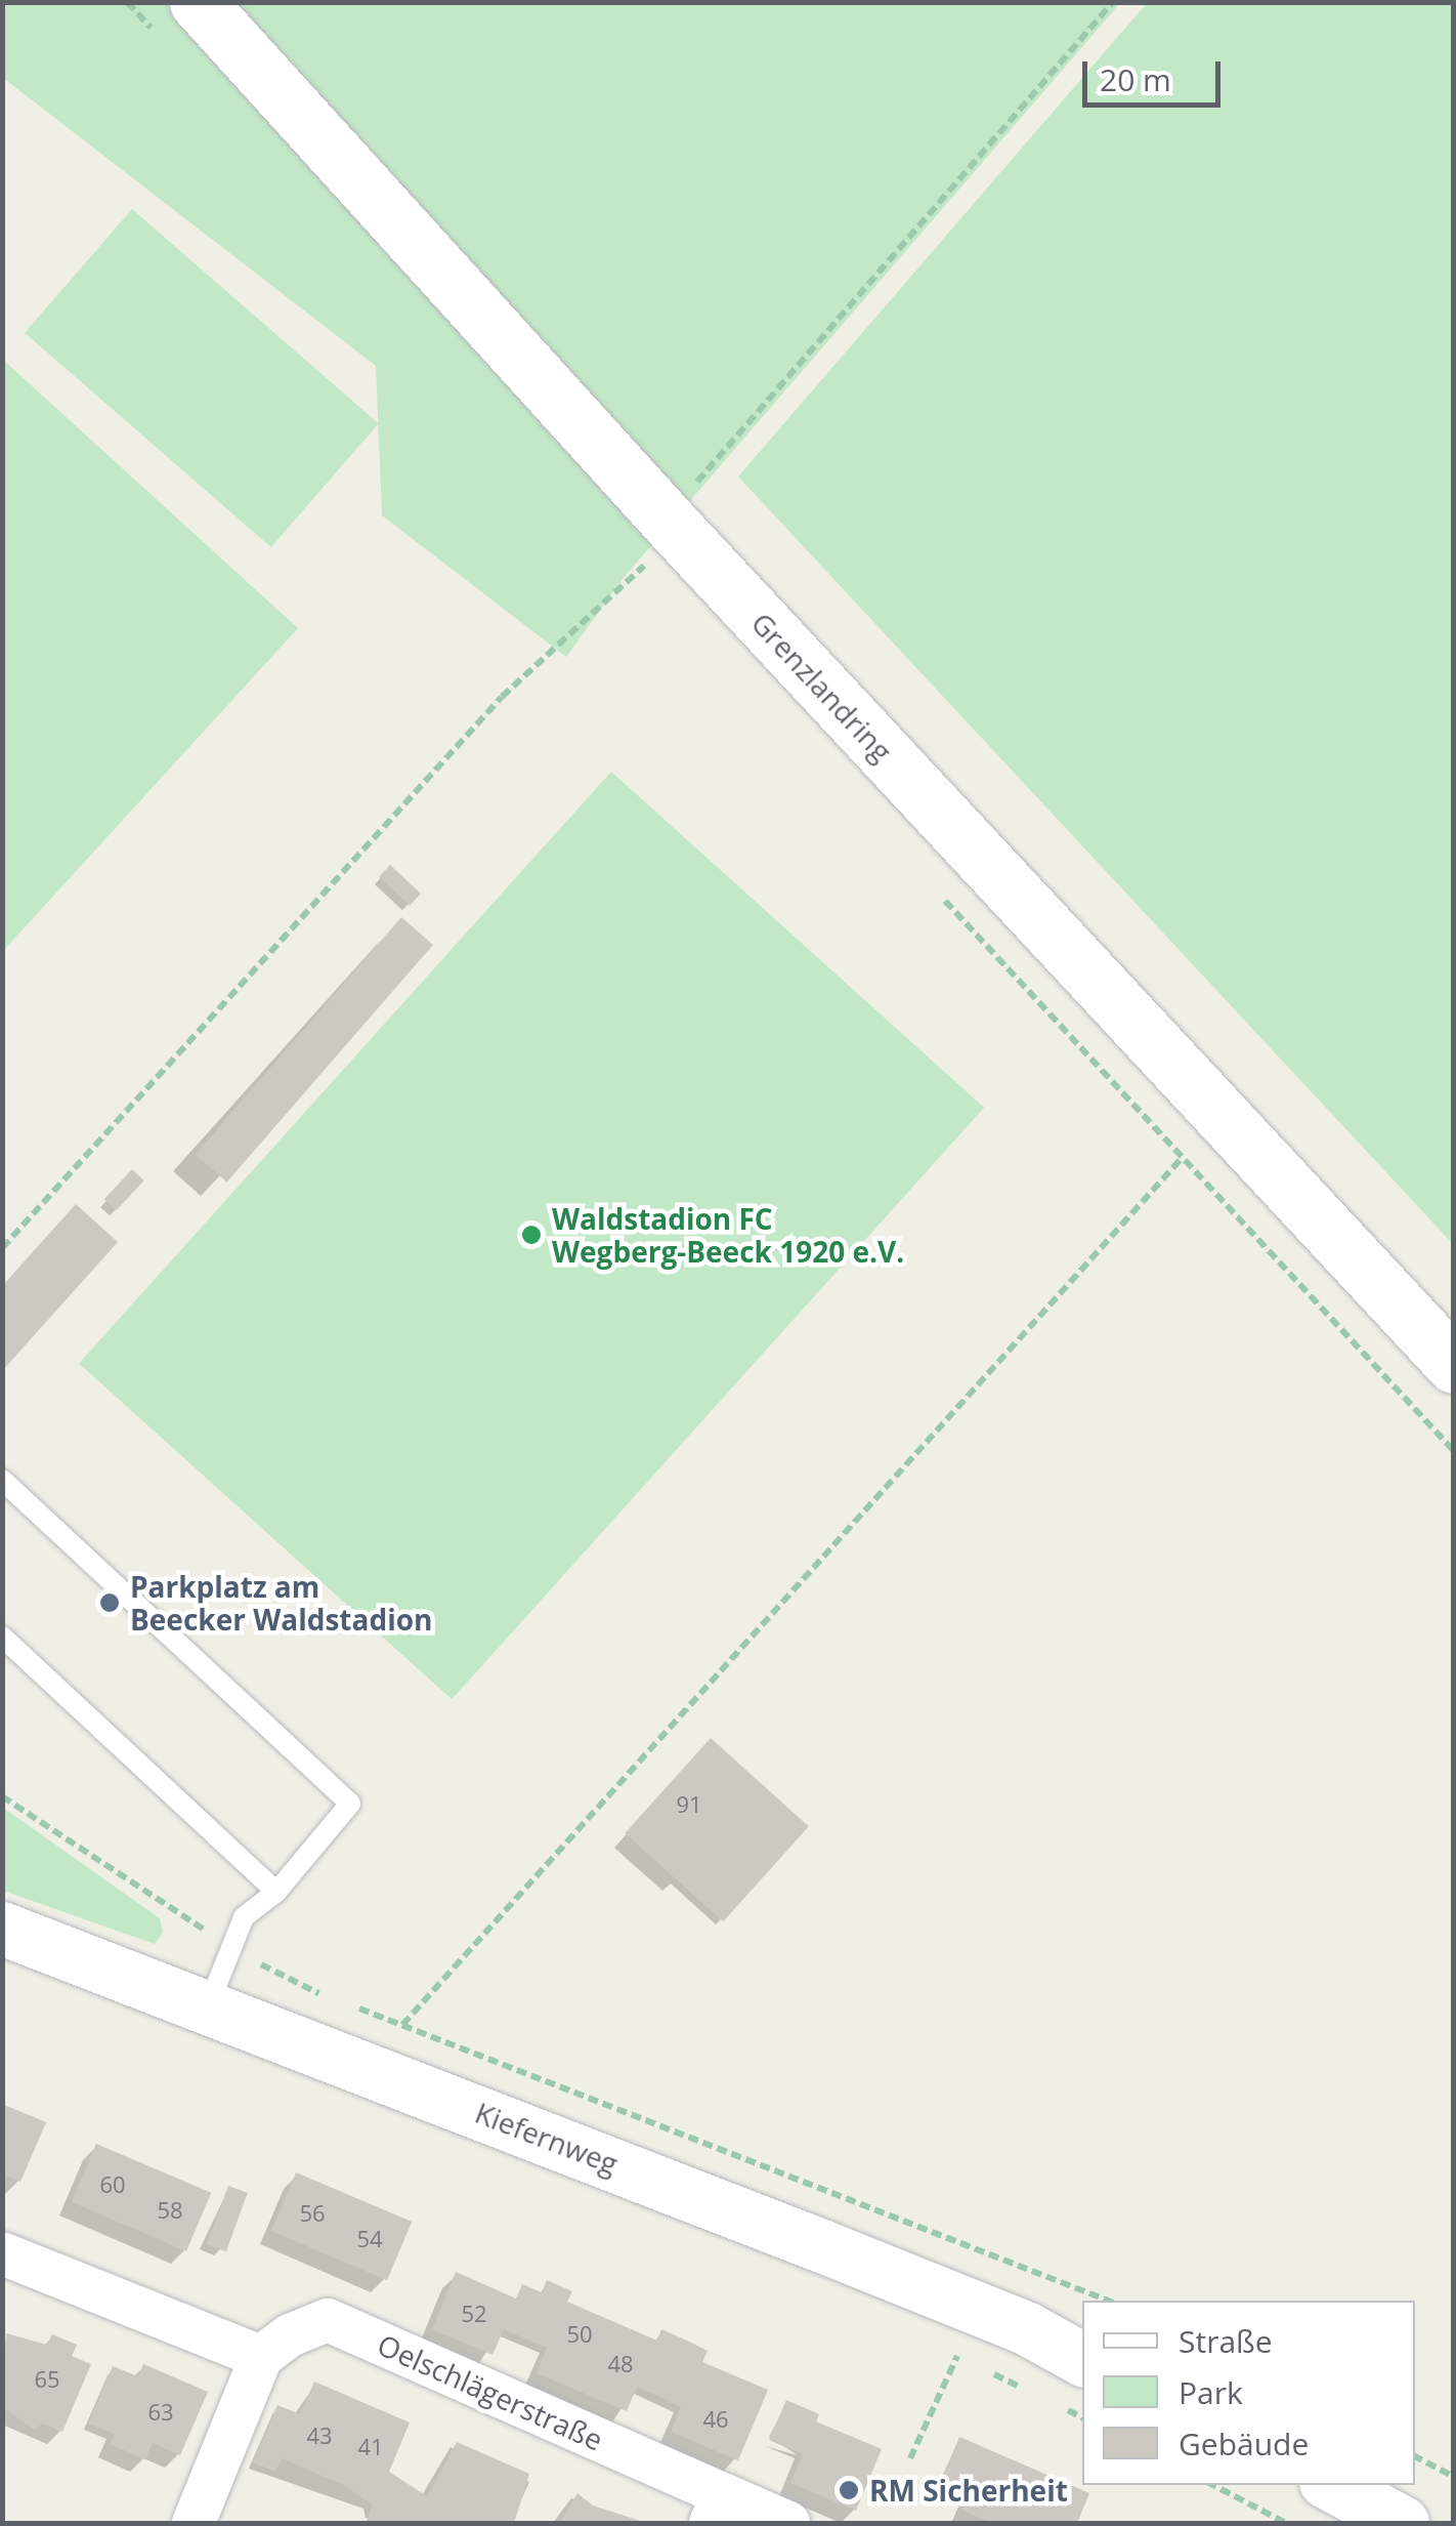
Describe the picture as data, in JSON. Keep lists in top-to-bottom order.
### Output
{
  "streets": {
    "main road": ["Grenzlandring"],
    "street": ["Kiefernweg", "Oelschlägerstraße"]
  },
  "places": ["Waldstadion FC Wegberg-Beeck 1920 e.V.", "Parkplatz am Beecker Waldstadion", "RM Sicherheit"],
  "house_numbers": [
    "91",
    "60",
    "58",
    "56",
    "54",
    "52",
    "50",
    "48",
    "65",
    "63",
    "46",
    "43",
    "41"
  ],
  "legend": ["Straße", "Park", "Gebäude"],
  "scale_bar": "20 m"
}
